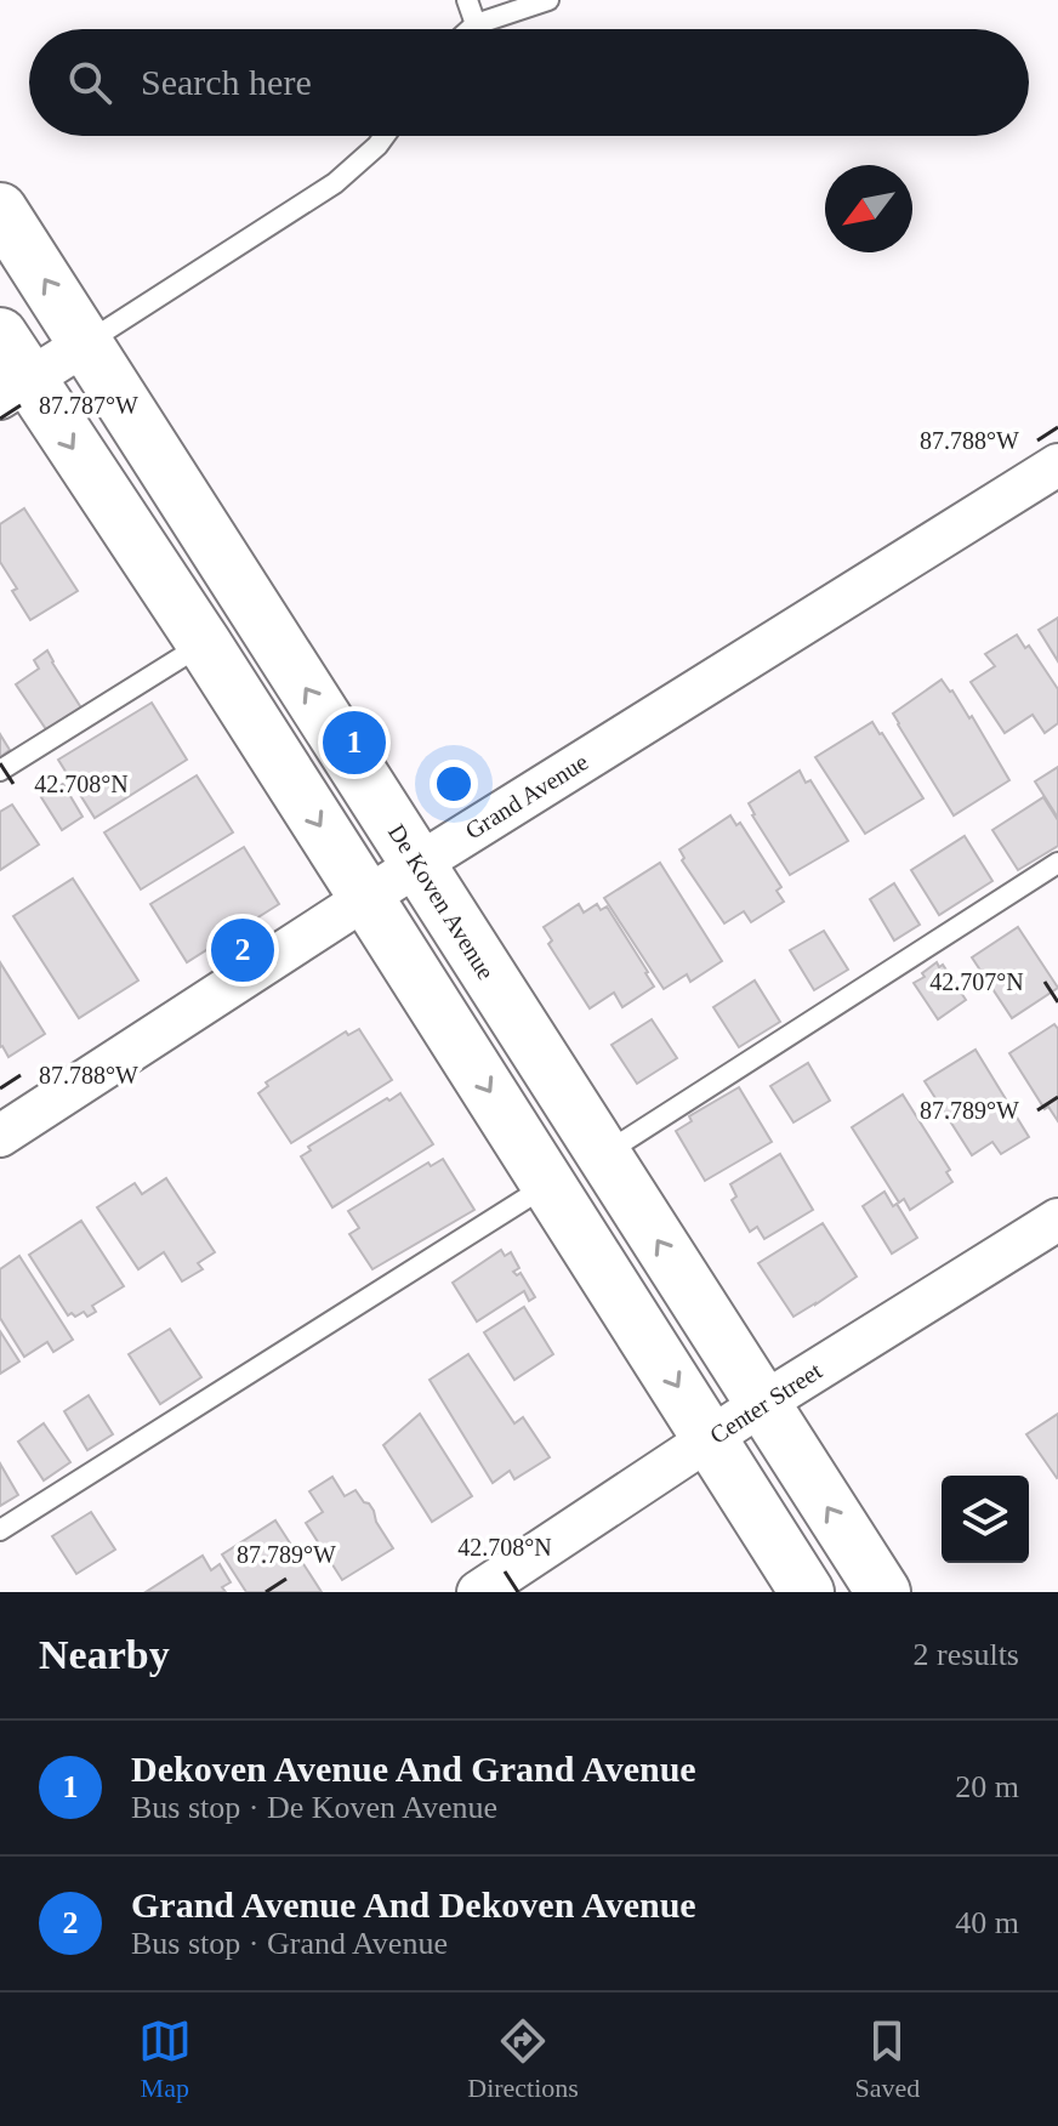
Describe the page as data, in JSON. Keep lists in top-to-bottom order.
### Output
{
  "streets": {
    "street": ["Grand Avenue", "De Koven Avenue", "Center Street"]
  },
  "crossings": [
    ["Grand Avenue", "De Koven Avenue"],
    ["De Koven Avenue", "Center Street"]
  ],
  "north": "bottom left",
  "page": {
    "search": "Search here",
    "pins": ["1", "2"],
    "heading": ["Nearby", "2 results"],
    "list": [
      {
        "mark": "1",
        "name": "Dekoven Avenue And Grand Avenue",
        "note": "Bus stop · De Koven Avenue",
        "value": "20 m"
      },
      {
        "mark": "2",
        "name": "Grand Avenue And Dekoven Avenue",
        "note": "Bus stop · Grand Avenue",
        "value": "40 m"
      }
    ],
    "nav": ["Map", "Directions", "Saved"]
  },
  "coordinates": [
    "87.787°W",
    "87.788°W",
    "42.708°N",
    "42.707°N",
    "87.789°W"
  ]
}
